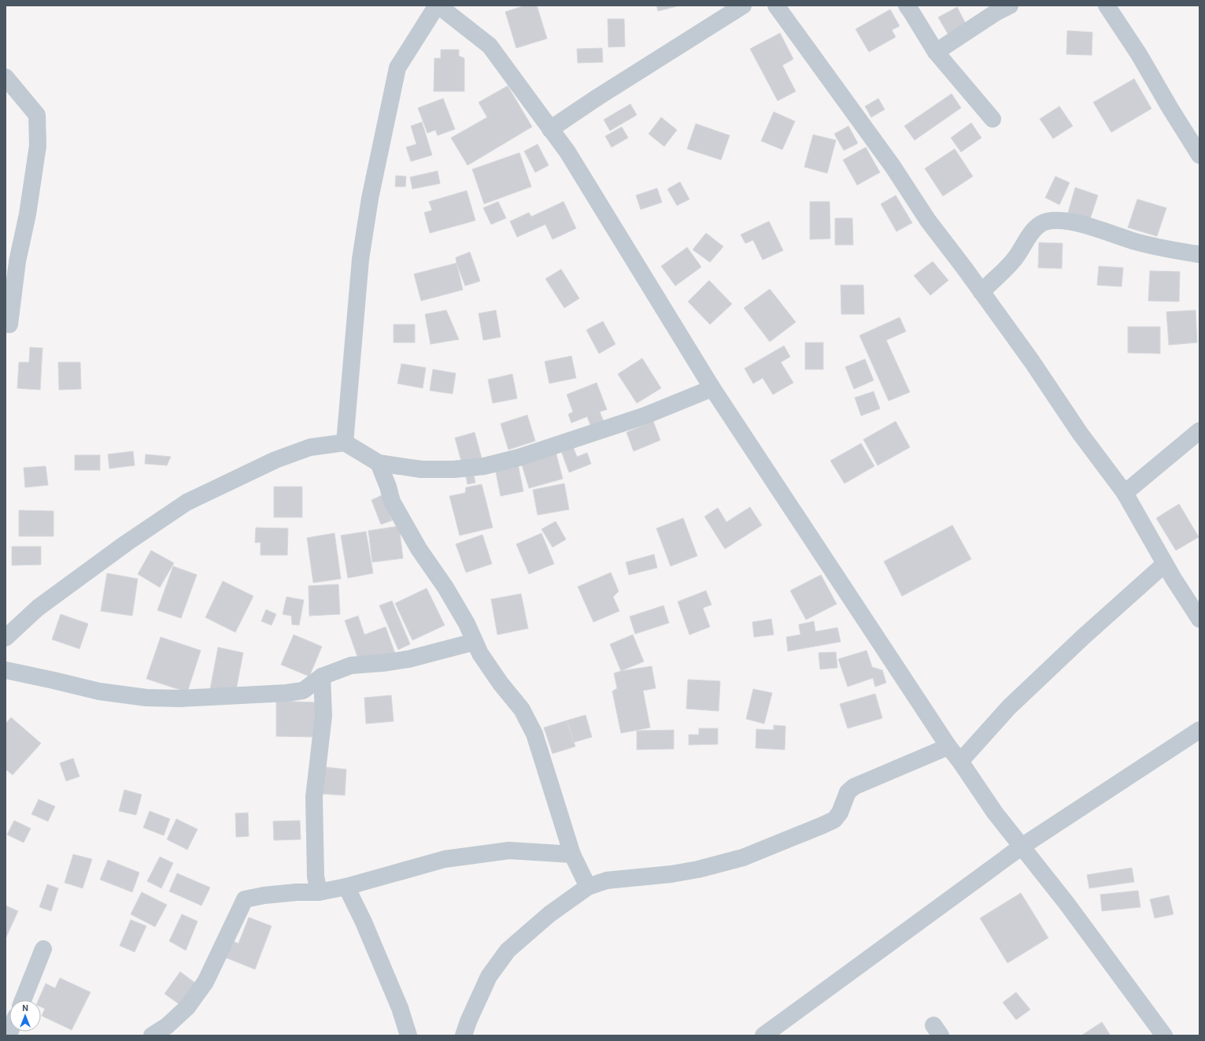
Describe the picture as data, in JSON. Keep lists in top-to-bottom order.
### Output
{
  "north": "top"
}
